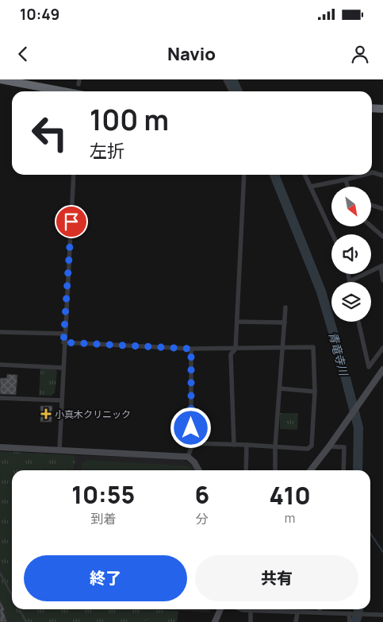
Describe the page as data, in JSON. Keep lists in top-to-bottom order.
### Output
{
  "water": ["青竜寺川"],
  "places": {
    "health": ["小真木クリニック"]
  },
  "north": "bottom right",
  "page": {
    "status": "10:49",
    "header": "Navio",
    "turn": ["100 m", "左折"],
    "eta": [
      "10:55",
      "到着",
      "6",
      "分",
      "410",
      "m"
    ],
    "buttons": ["終了", "共有"]
  }
}
